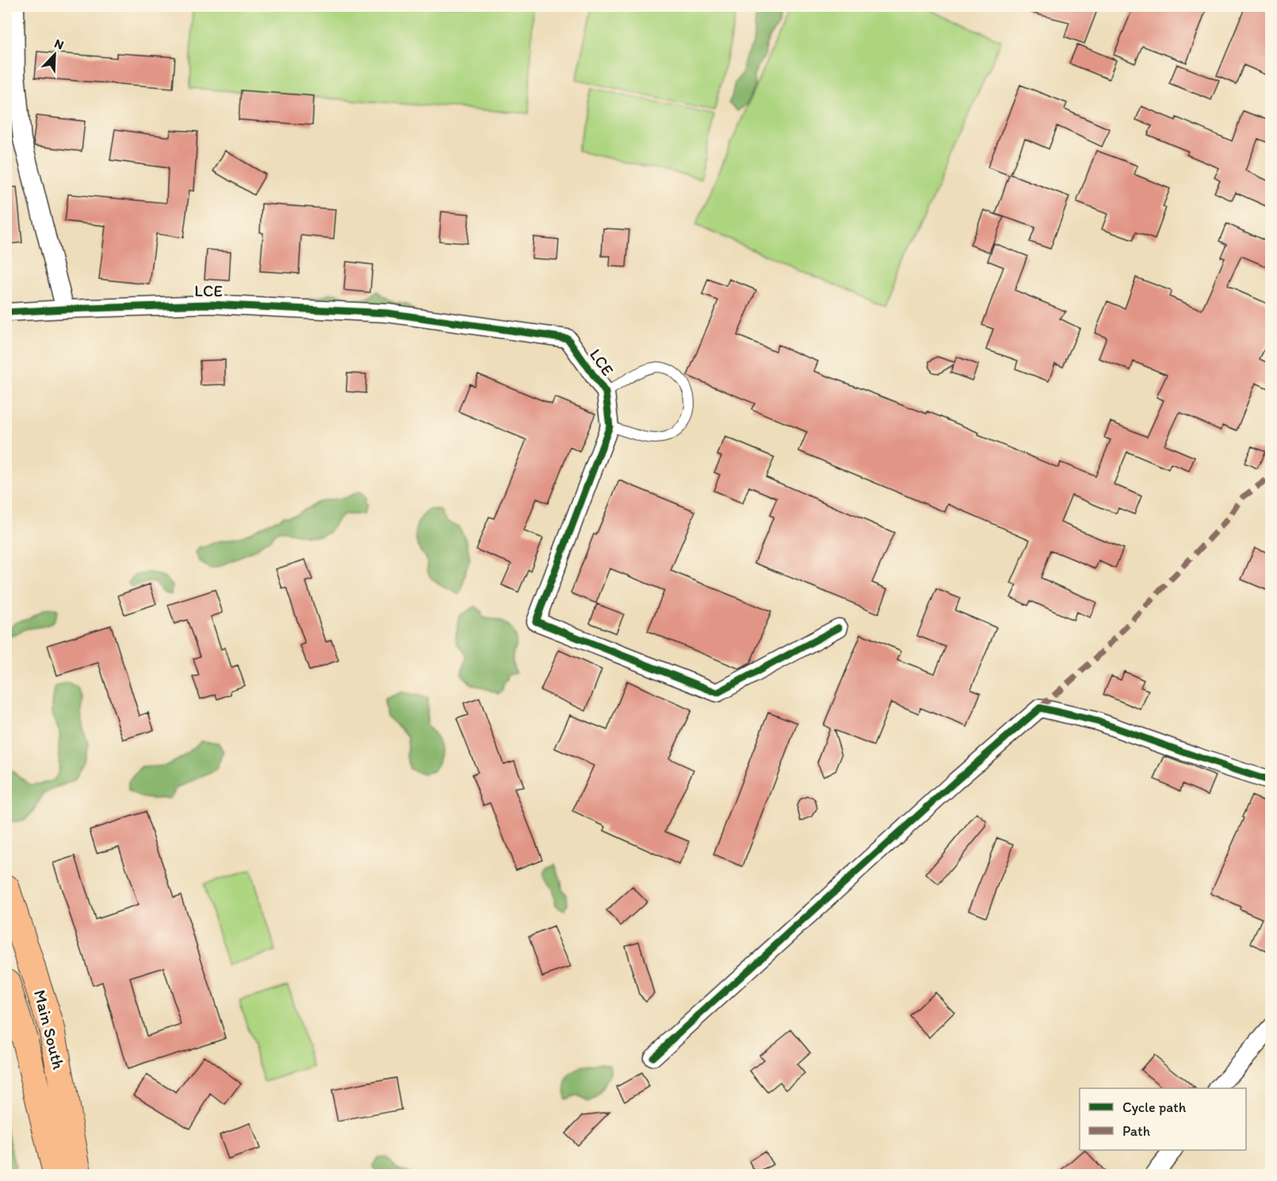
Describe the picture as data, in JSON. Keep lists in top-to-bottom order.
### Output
{
  "streets": {
    "highway": ["Main South"],
    "street": ["LCE"]
  },
  "legend": ["Cycle path", "Path"],
  "north": "top right"
}
